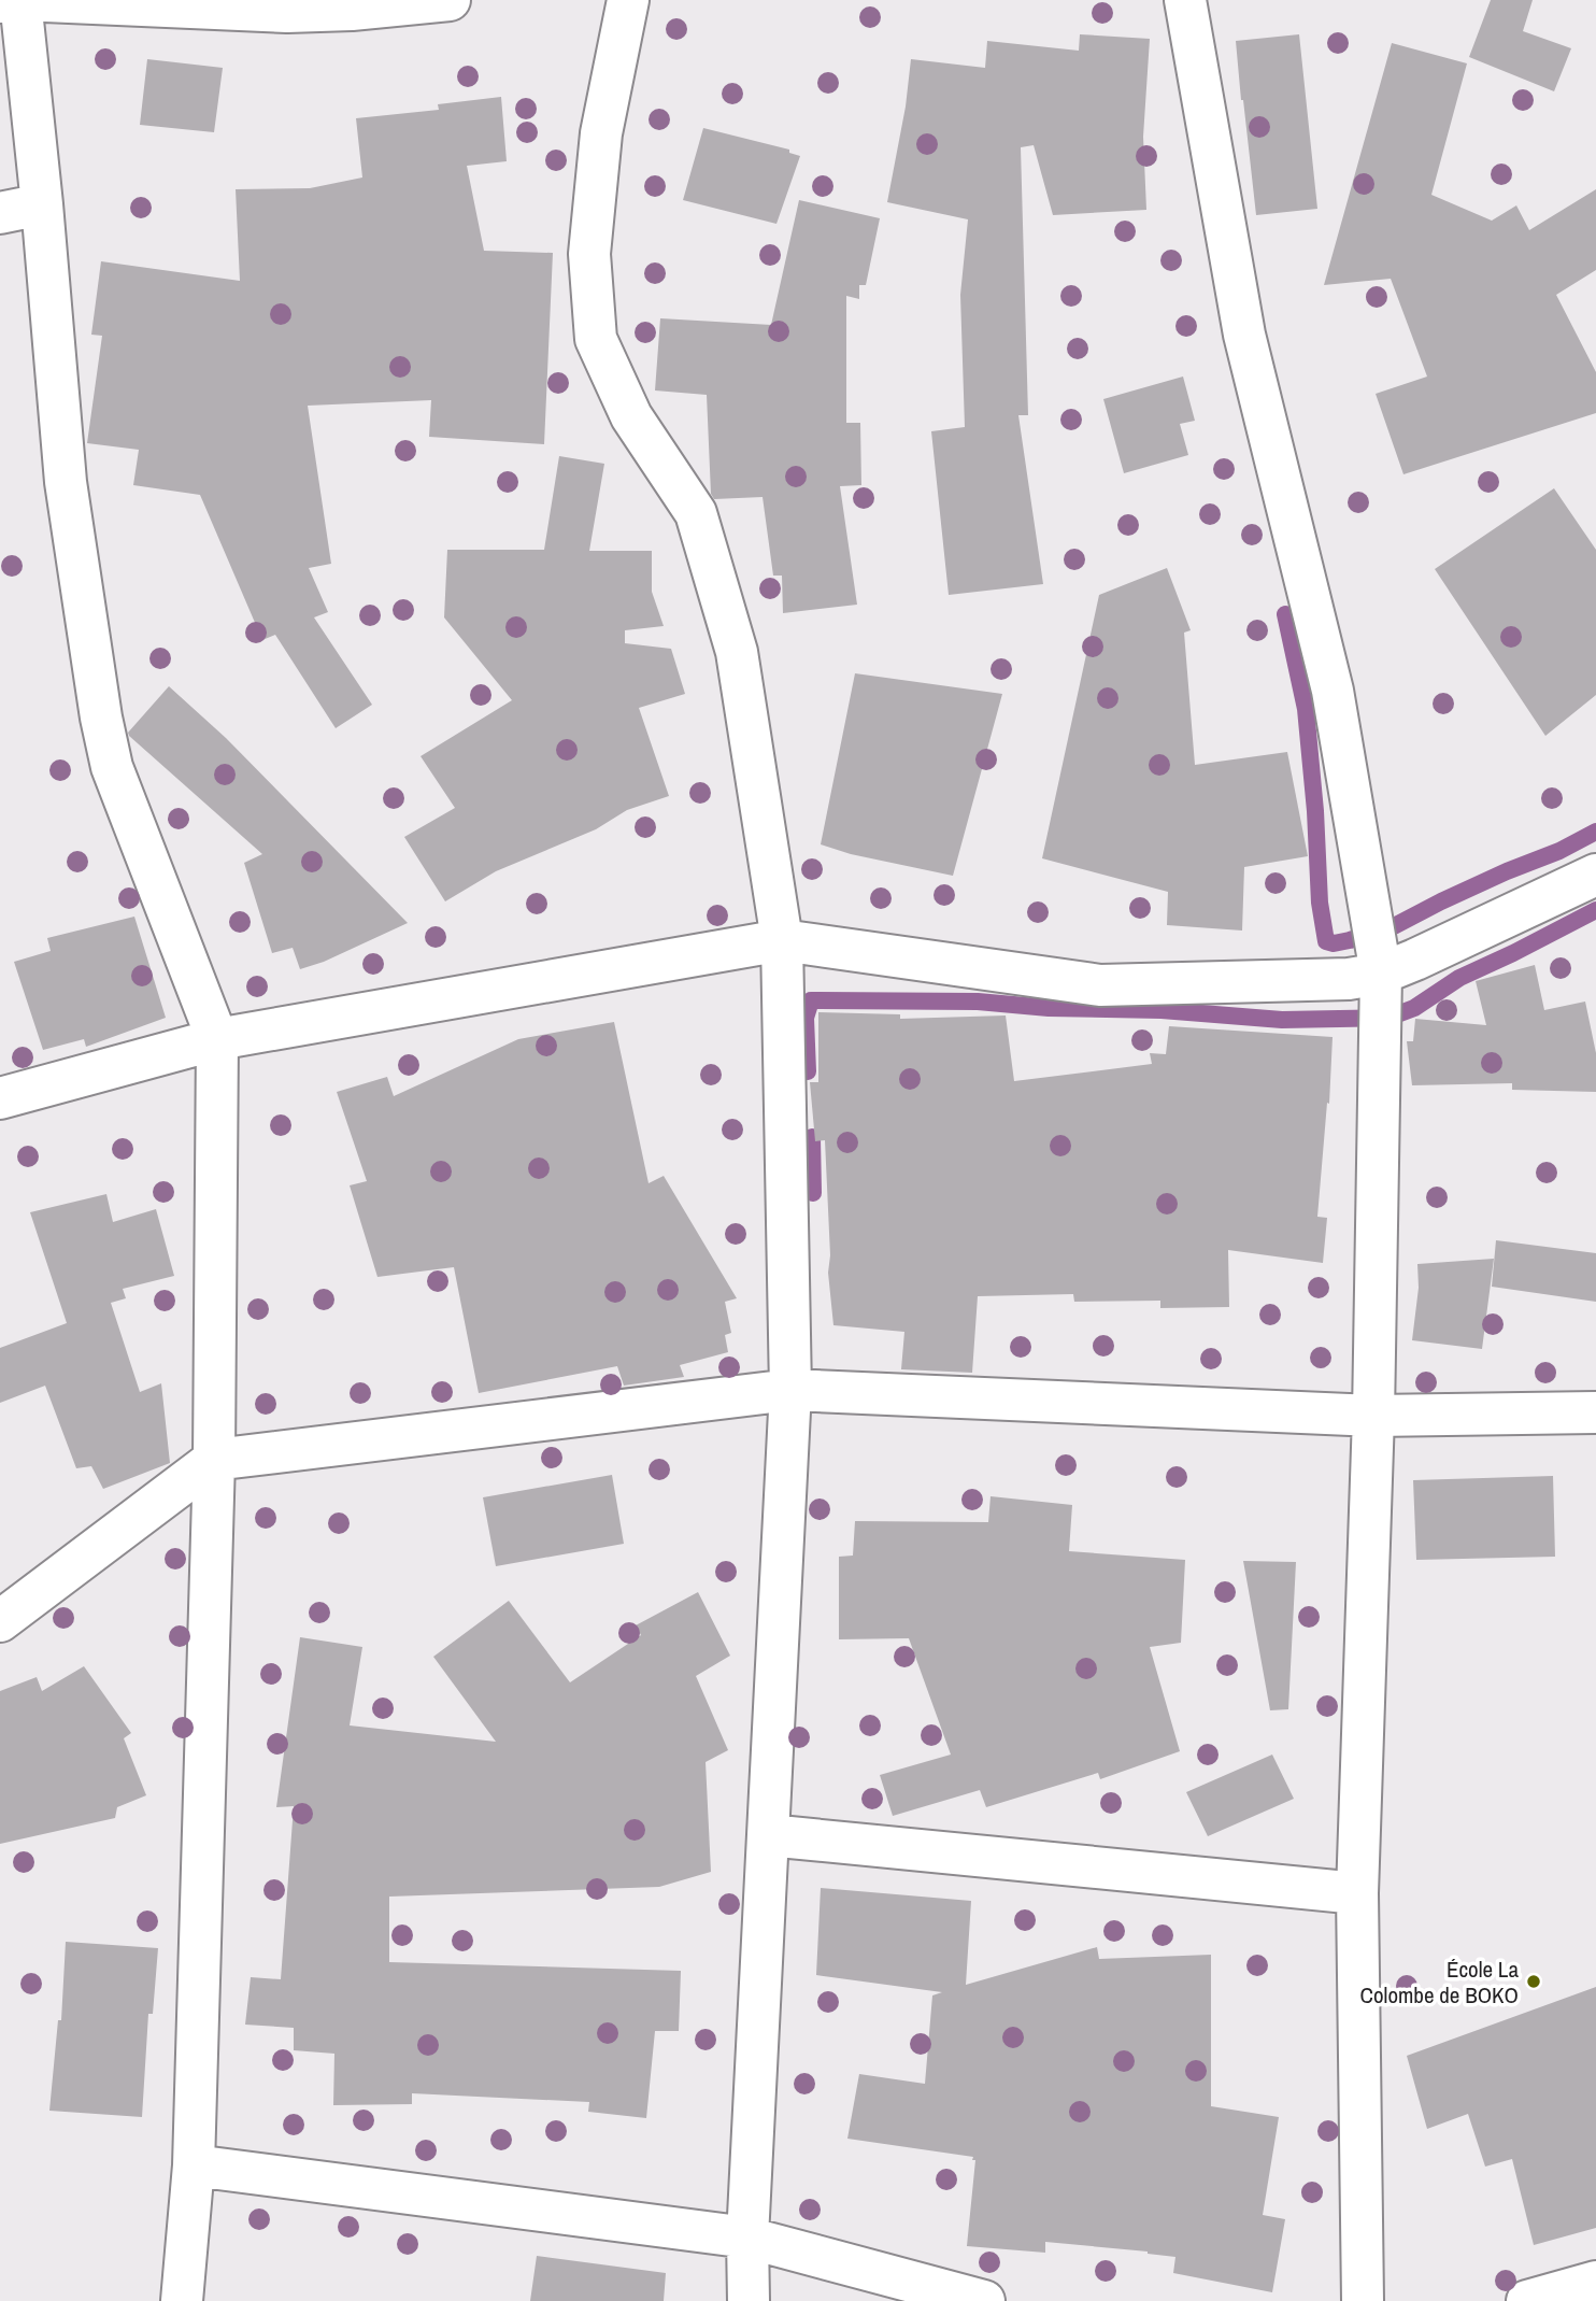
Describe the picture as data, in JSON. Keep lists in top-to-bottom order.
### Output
{
  "places": ["École La Colombe de BOKO"]
}
